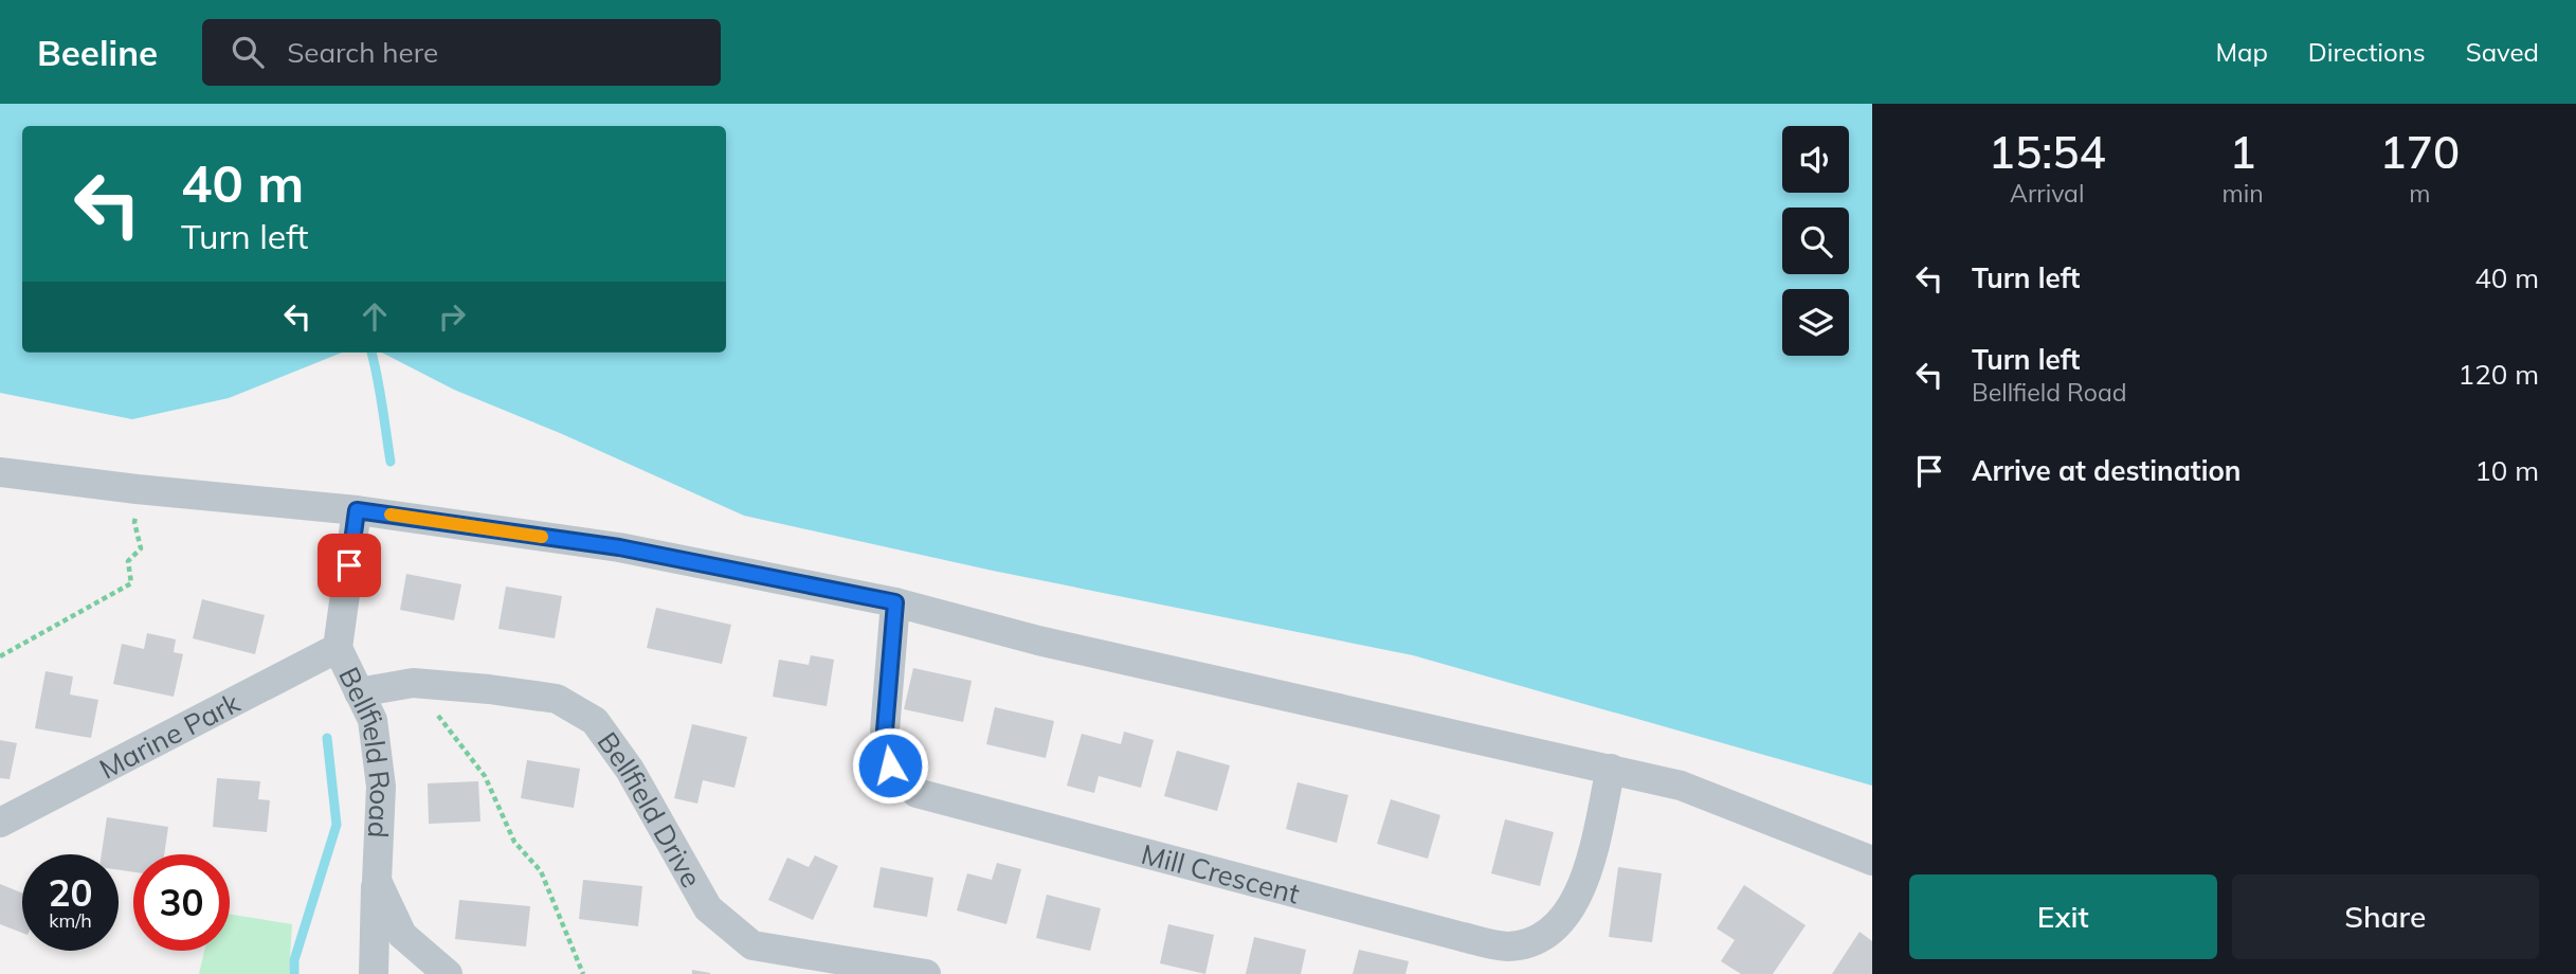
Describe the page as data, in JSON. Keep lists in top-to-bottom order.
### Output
{
  "streets": {
    "street": [
      "Marine Park",
      "Bellfield Road",
      "Bellfield Drive",
      "Mill Crescent"
    ]
  },
  "crossings": [
    ["Marine Park", "Bellfield Road"],
    ["Bellfield Road", "Bellfield Drive"]
  ],
  "page": {
    "header": "Beeline",
    "search": "Search here",
    "nav": ["Map", "Directions", "Saved"],
    "eta": [
      "15:54",
      "Arrival",
      "1",
      "min",
      "170",
      "m"
    ],
    "turn": ["40 m", "Turn left"],
    "list": [
      {
        "name": "Turn left",
        "value": "40 m"
      },
      {
        "name": "Turn left",
        "note": "Bellfield Road",
        "value": "120 m"
      },
      {
        "name": "Arrive at destination",
        "value": "10 m"
      }
    ],
    "speed": "20 km/h",
    "limit": "30",
    "buttons": ["Exit", "Share"]
  }
}
